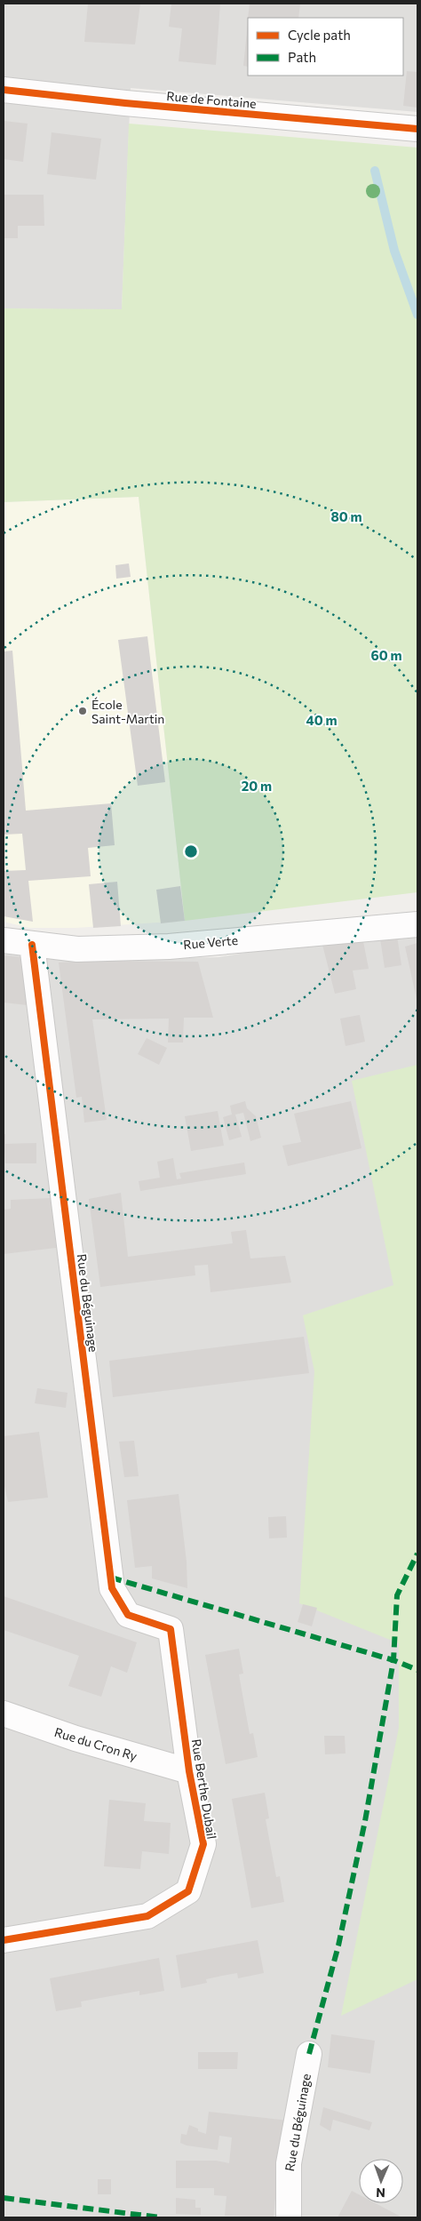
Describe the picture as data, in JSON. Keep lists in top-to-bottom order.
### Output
{
  "streets": {
    "street": [
      "Rue de Fontaine",
      "Rue Verte",
      "Rue du Béguinage",
      "Rue du Cron Ry",
      "Rue Berthe Dubail"
    ]
  },
  "crossings": [
    ["Rue Verte", "Rue du Béguinage"],
    ["Rue du Béguinage", "Rue Berthe Dubail"],
    ["Rue du Cron Ry", "Rue Berthe Dubail"]
  ],
  "places": ["École Saint-Martin"],
  "legend": ["Cycle path", "Path"],
  "north": "bottom",
  "rings": [
    "80 m",
    "60 m",
    "40 m",
    "20 m"
  ]
}
